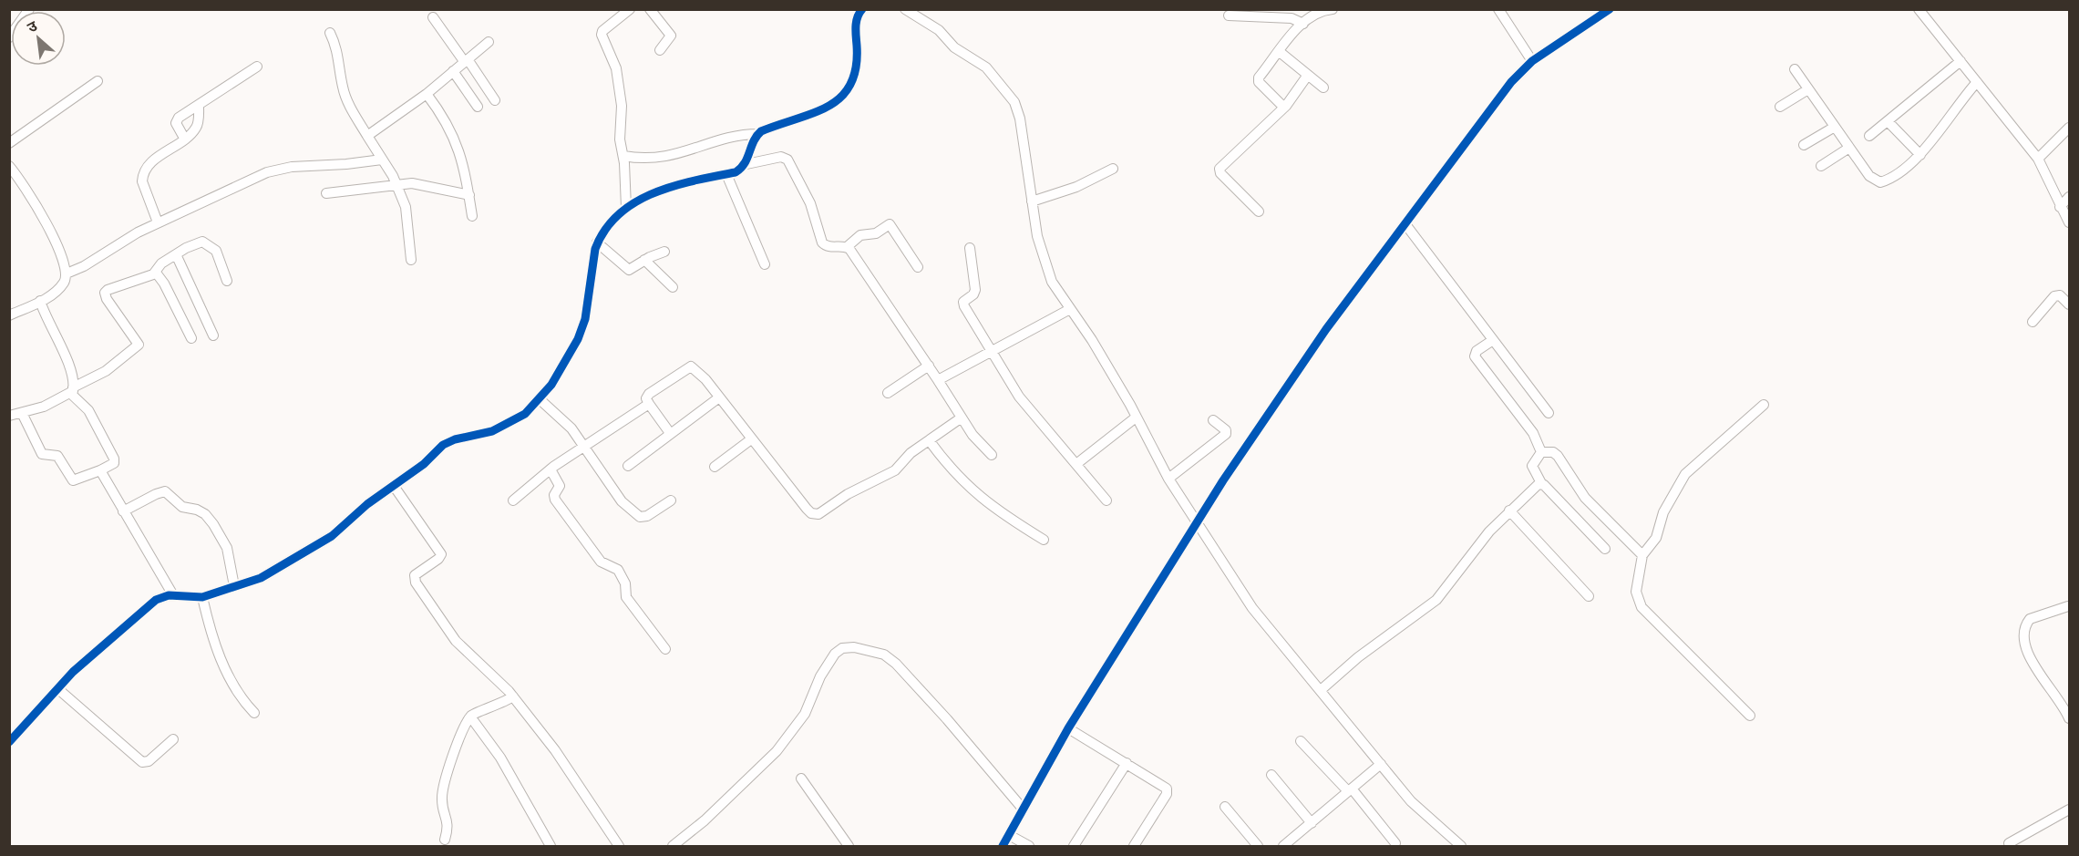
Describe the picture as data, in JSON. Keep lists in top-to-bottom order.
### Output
{
  "north": "top left"
}
